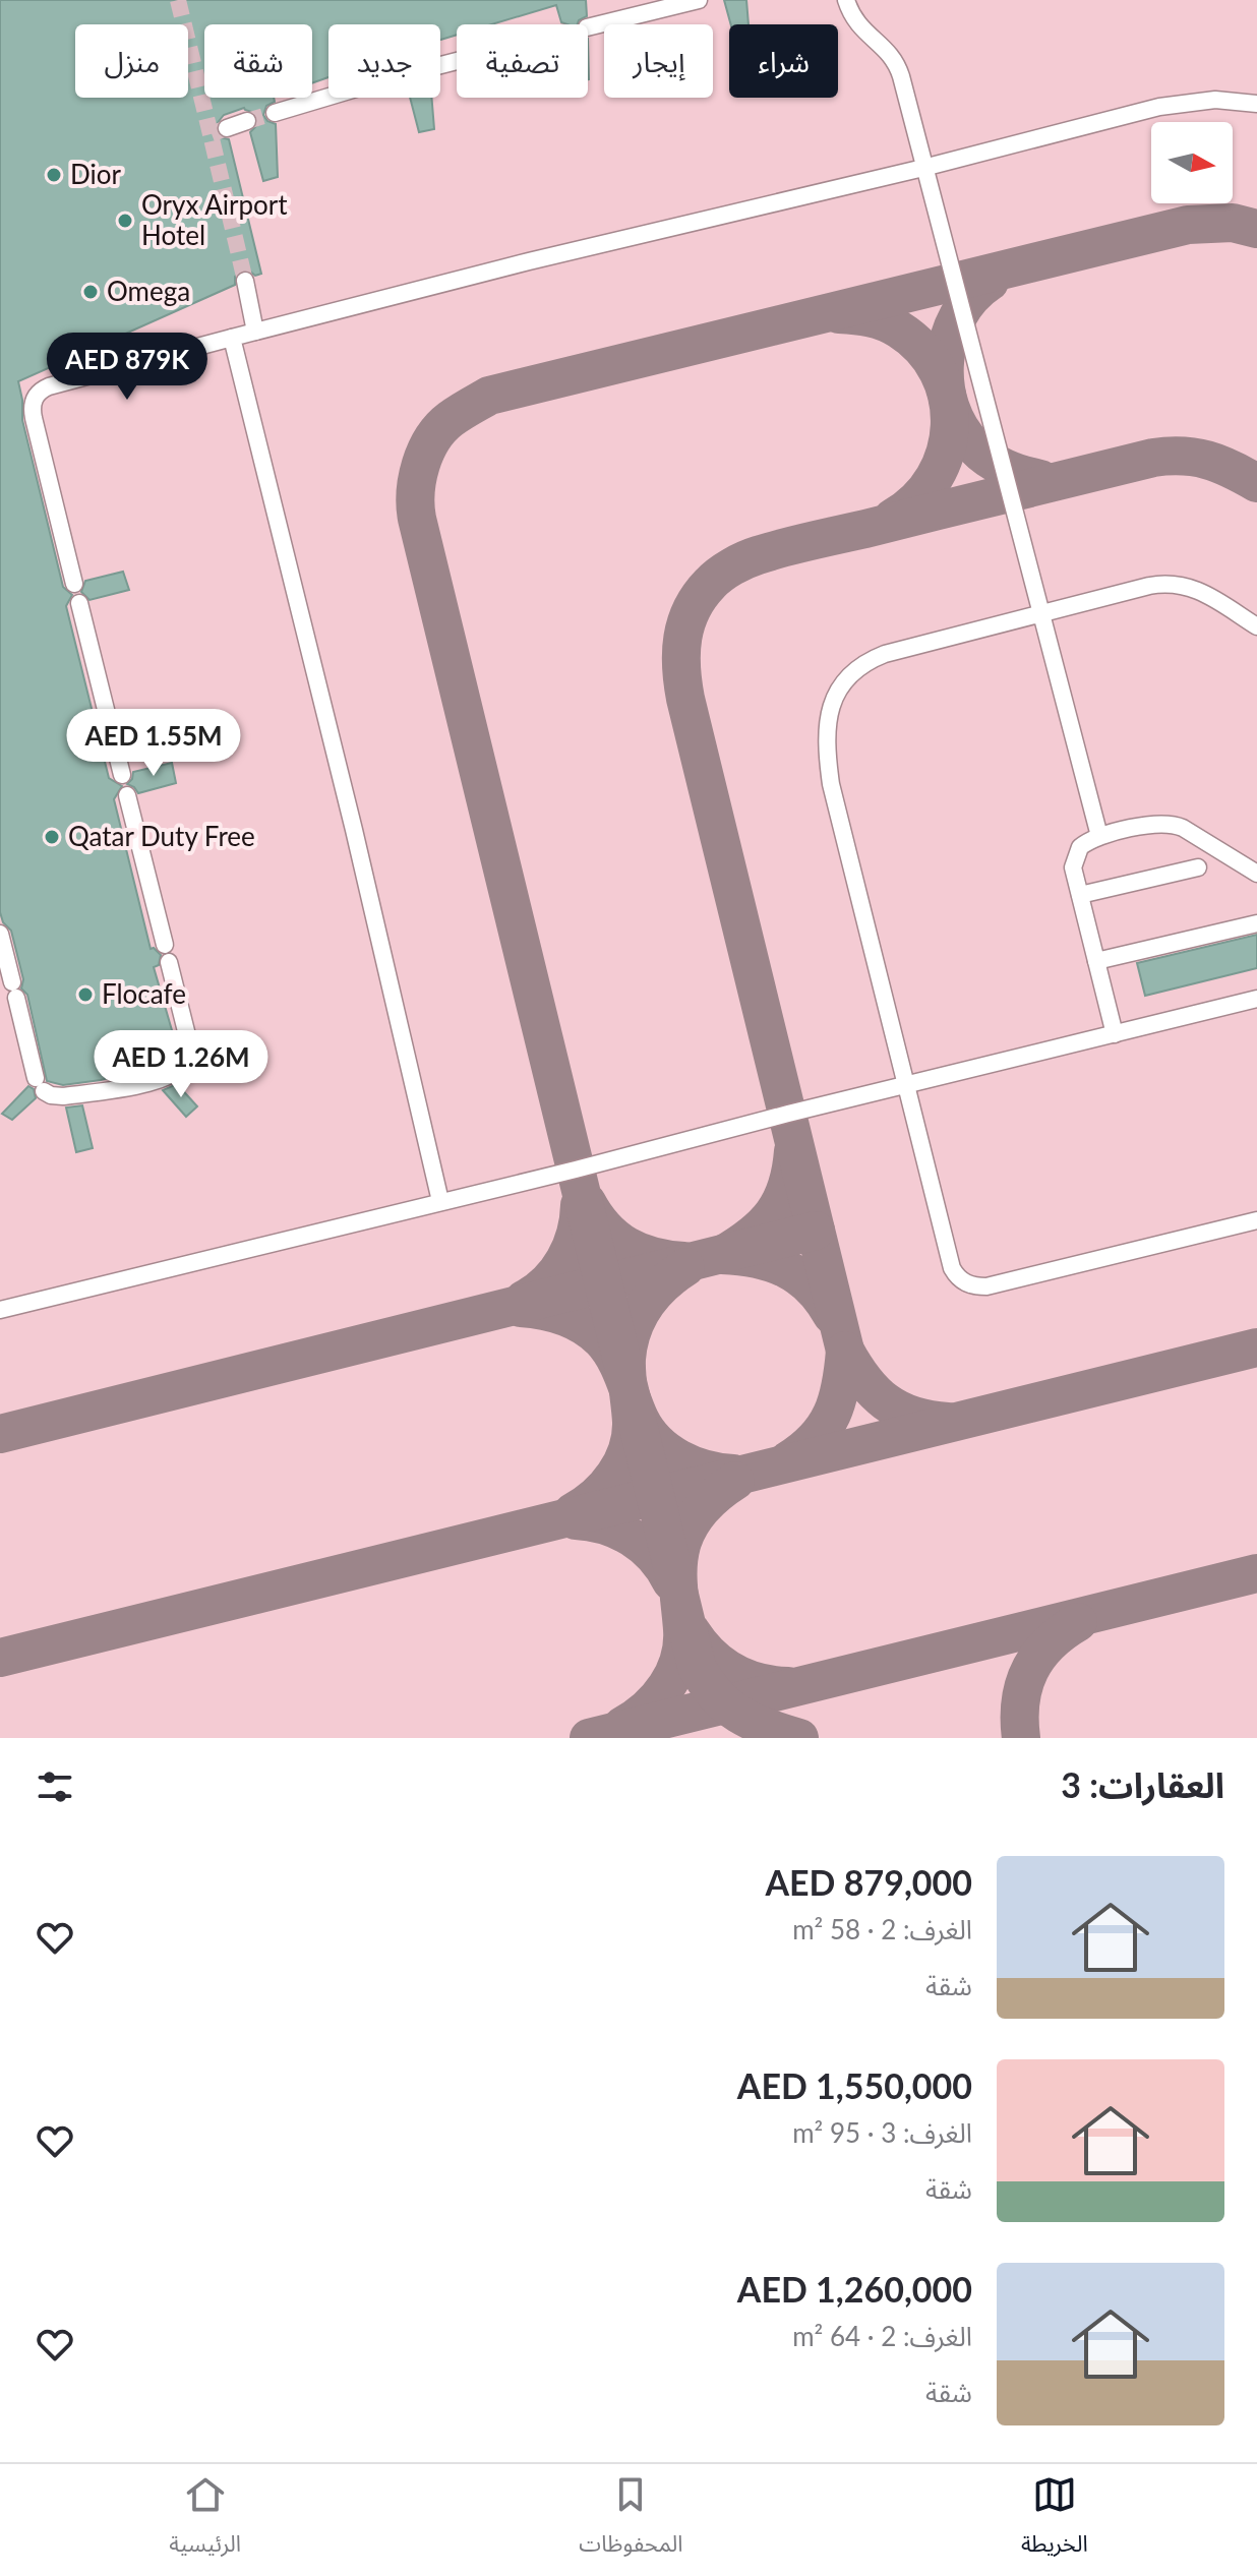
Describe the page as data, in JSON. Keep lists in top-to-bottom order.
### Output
{
  "places": [
    "Dior",
    "Oryx Airport Hotel",
    "Omega",
    "Qatar Duty Free",
    "Flocafe"
  ],
  "north": "right",
  "page": {
    "chip": [
      "شراء",
      "إيجار",
      "تصفية",
      "جديد",
      "شقة",
      "منزل"
    ],
    "price": ["AED 879K", "AED 1.55M", "AED 1.26M"],
    "heading": "العقارات: 3",
    "list": [
      {
        "name": "AED 879,000",
        "note": "الغرف: 2 · 58 m² · شقة"
      },
      {
        "name": "AED 1,550,000",
        "note": "الغرف: 3 · 95 m² · شقة"
      },
      {
        "name": "AED 1,260,000",
        "note": "الغرف: 2 · 64 m² · شقة"
      }
    ],
    "tabs": ["الخريطة", "المحفوظات", "الرئيسية"]
  }
}
